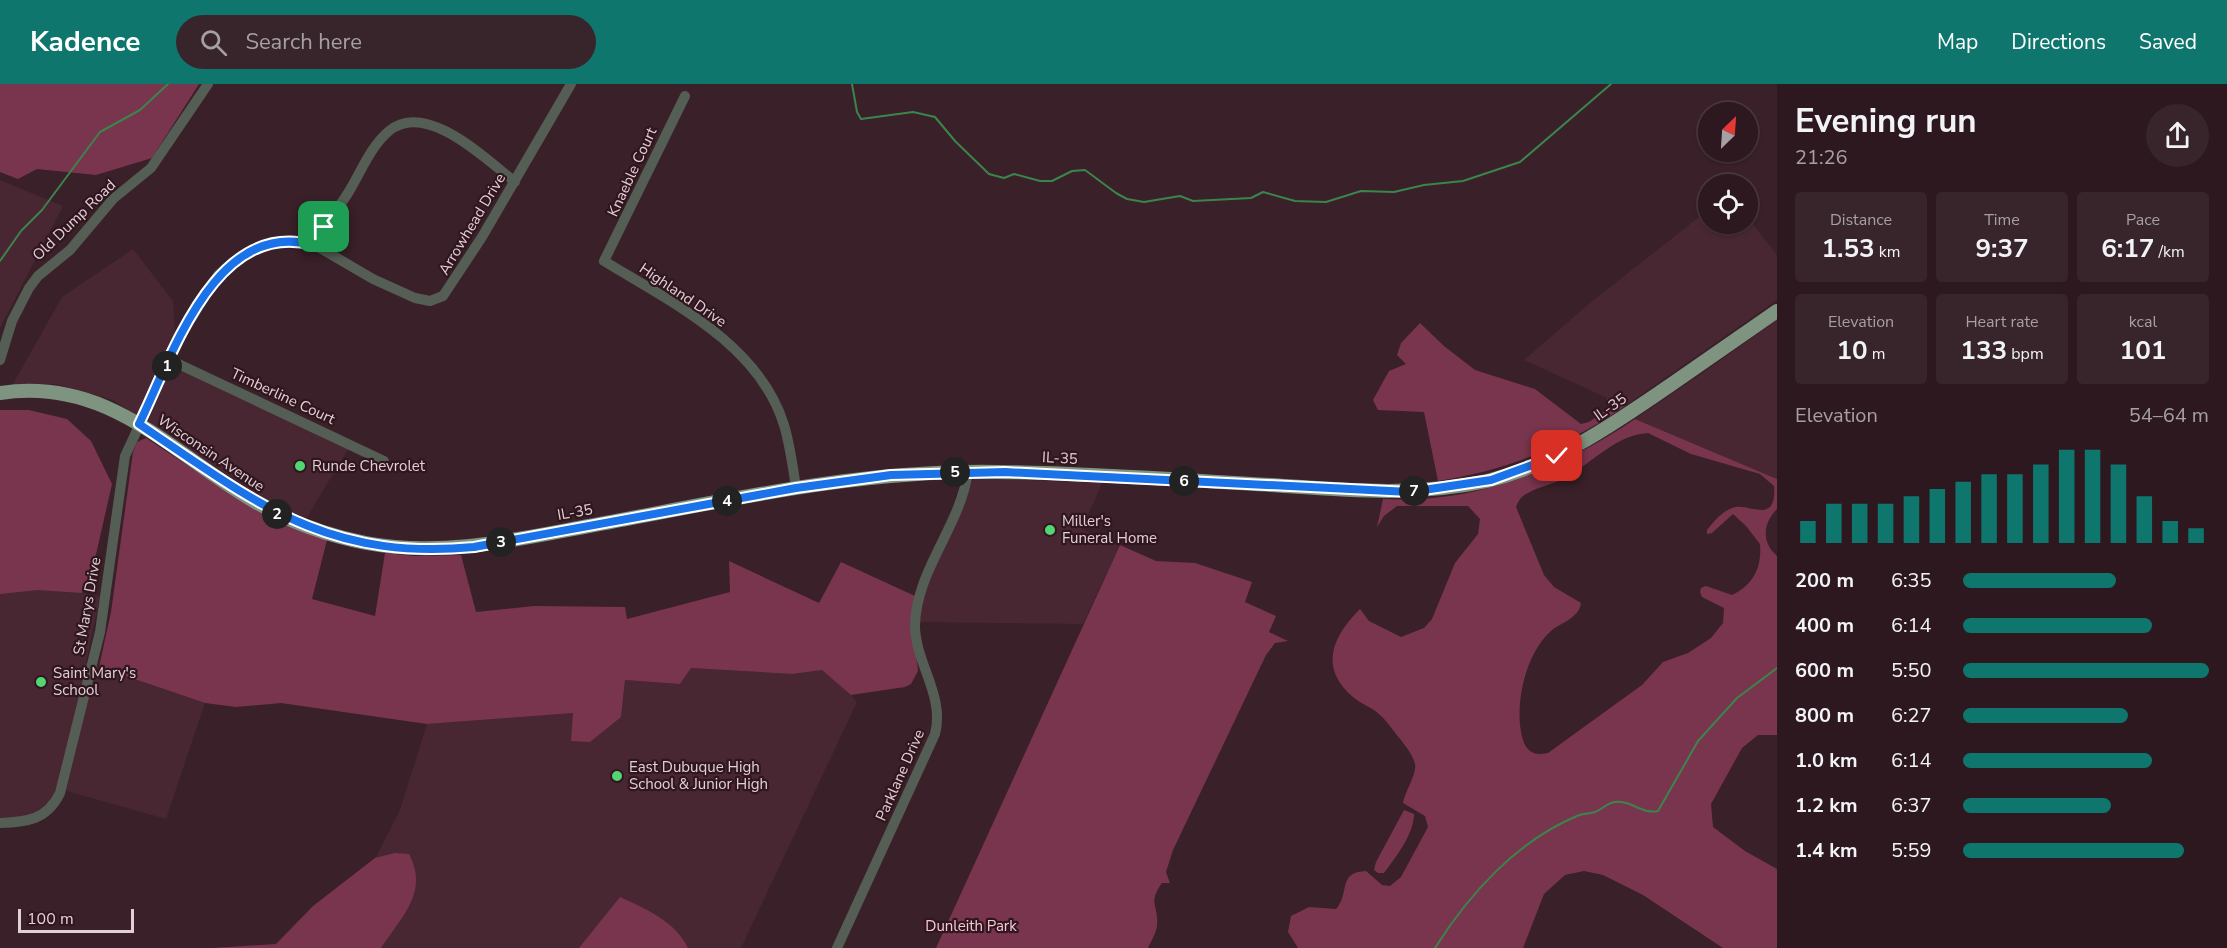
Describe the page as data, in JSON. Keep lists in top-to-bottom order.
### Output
{
  "streets": {
    "main road": ["IL-35", "Wisconsin Avenue"],
    "street": [
      "Knaeble Court",
      "Old Dump Road",
      "Arrowhead Drive",
      "Highland Drive",
      "Timberline Court",
      "St Marys Drive",
      "Parklane Drive"
    ]
  },
  "crossings": [
    ["Knaeble Court", "Highland Drive"],
    ["Arrowhead Drive", "Timberline Court"],
    ["Arrowhead Drive", "Wisconsin Avenue"],
    ["Arrowhead Drive", "St Marys Drive"],
    ["Highland Drive", "IL-35"],
    ["IL-35", "Wisconsin Avenue"],
    ["IL-35", "Parklane Drive"],
    ["Wisconsin Avenue", "St Marys Drive"]
  ],
  "parks": ["Dunleith Park"],
  "places": [
    "Runde Chevrolet",
    "Miller's Funeral Home",
    "Saint Mary's School",
    "East Dubuque High School & Junior High"
  ],
  "scale_bar": "100 m",
  "north": "top right",
  "page": {
    "header": "Kadence",
    "search": "Search here",
    "nav": ["Map", "Directions", "Saved"],
    "heading": ["Evening run", "21:26"],
    "stats": [
      ["Distance", "1.53 km"],
      ["Time", "9:37"],
      ["Pace", "6:17 /km"],
      ["Elevation", "10 m"],
      ["Heart rate", "133 bpm"],
      ["kcal", "101"]
    ],
    "pins": [
      "1",
      "5",
      "6",
      "7",
      "4",
      "2",
      "3"
    ],
    "chart": ["Elevation", "54–64 m"],
    "list": [
      {
        "name": "200 m",
        "note": "6:35"
      },
      {
        "name": "400 m",
        "note": "6:14"
      },
      {
        "name": "600 m",
        "note": "5:50"
      },
      {
        "name": "800 m",
        "note": "6:27"
      },
      {
        "name": "1.0 km",
        "note": "6:14"
      },
      {
        "name": "1.2 km",
        "note": "6:37"
      },
      {
        "name": "1.4 km",
        "note": "5:59"
      }
    ],
    "scale": "100 m"
  }
}
